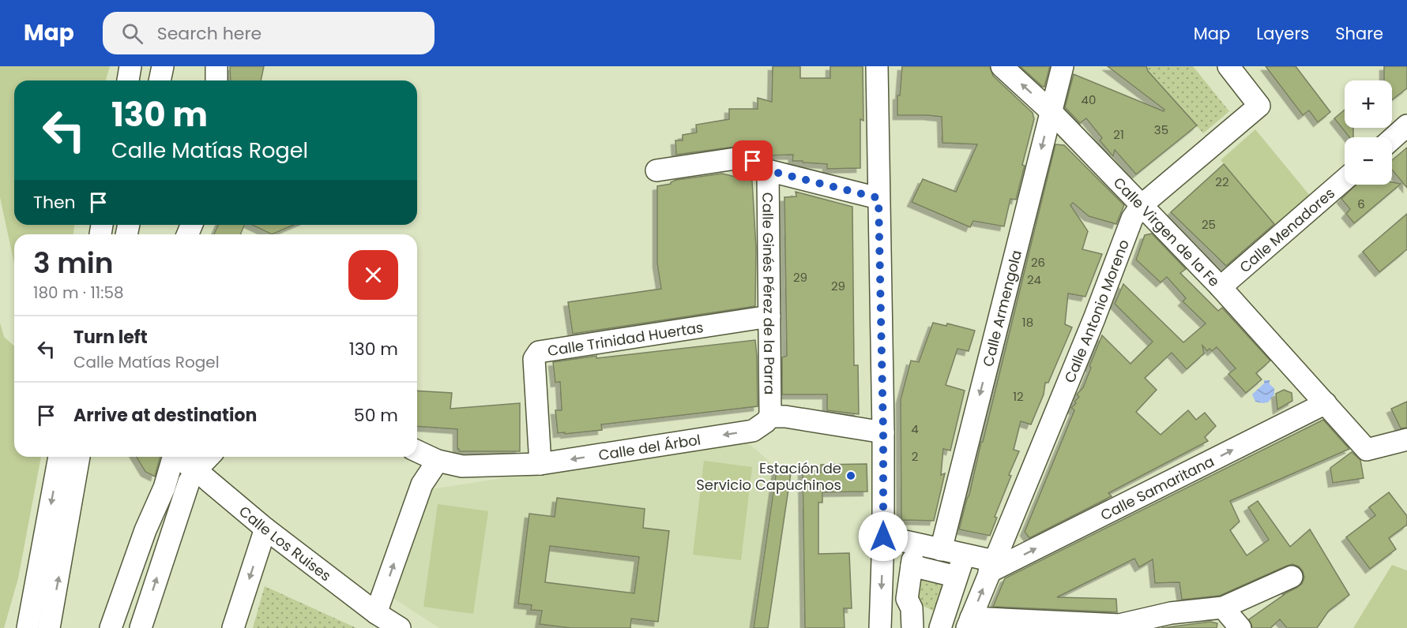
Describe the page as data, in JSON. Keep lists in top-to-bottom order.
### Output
{
  "streets": {
    "street": [
      "Calle Menadores",
      "Calle Virgen de la Fe",
      "Calle Ginés Pérez de la Parra",
      "Calle Armengola",
      "Calle Antonio Moreno",
      "Calle Trinidad Huertas",
      "Calle del Árbol",
      "Calle Samaritana",
      "Calle Los Ruises"
    ]
  },
  "crossings": [
    ["Calle Menadores", "Calle Virgen de la Fe"],
    ["Calle Virgen de la Fe", "Calle Armengola"],
    ["Calle Virgen de la Fe", "Calle Antonio Moreno"],
    ["Calle Virgen de la Fe", "Calle Samaritana"],
    ["Calle Ginés Pérez de la Parra", "Calle Trinidad Huertas"],
    ["Calle Ginés Pérez de la Parra", "Calle del Árbol"],
    ["Calle Antonio Moreno", "Calle Samaritana"],
    ["Calle Trinidad Huertas", "Calle del Árbol"]
  ],
  "one_way": ["Calle del Árbol"],
  "places": ["Estación de Servicio Capuchinos"],
  "house_numbers": [
    "40",
    "35",
    "21",
    "22",
    "6",
    "25",
    "26",
    "29",
    "24",
    "29",
    "18",
    "12",
    "4",
    "2"
  ],
  "page": {
    "header": "Map",
    "search": "Search here",
    "nav": ["Map", "Layers", "Share"],
    "map_buttons": ["+", "−"],
    "turn": ["130 m", "Calle Matías Rogel"],
    "then": "Then",
    "heading": ["3 min", "180 m · 11:58"],
    "list": [
      {
        "name": "Turn left",
        "note": "Calle Matías Rogel",
        "value": "130 m"
      },
      {
        "name": "Arrive at destination",
        "value": "50 m"
      }
    ]
  }
}
